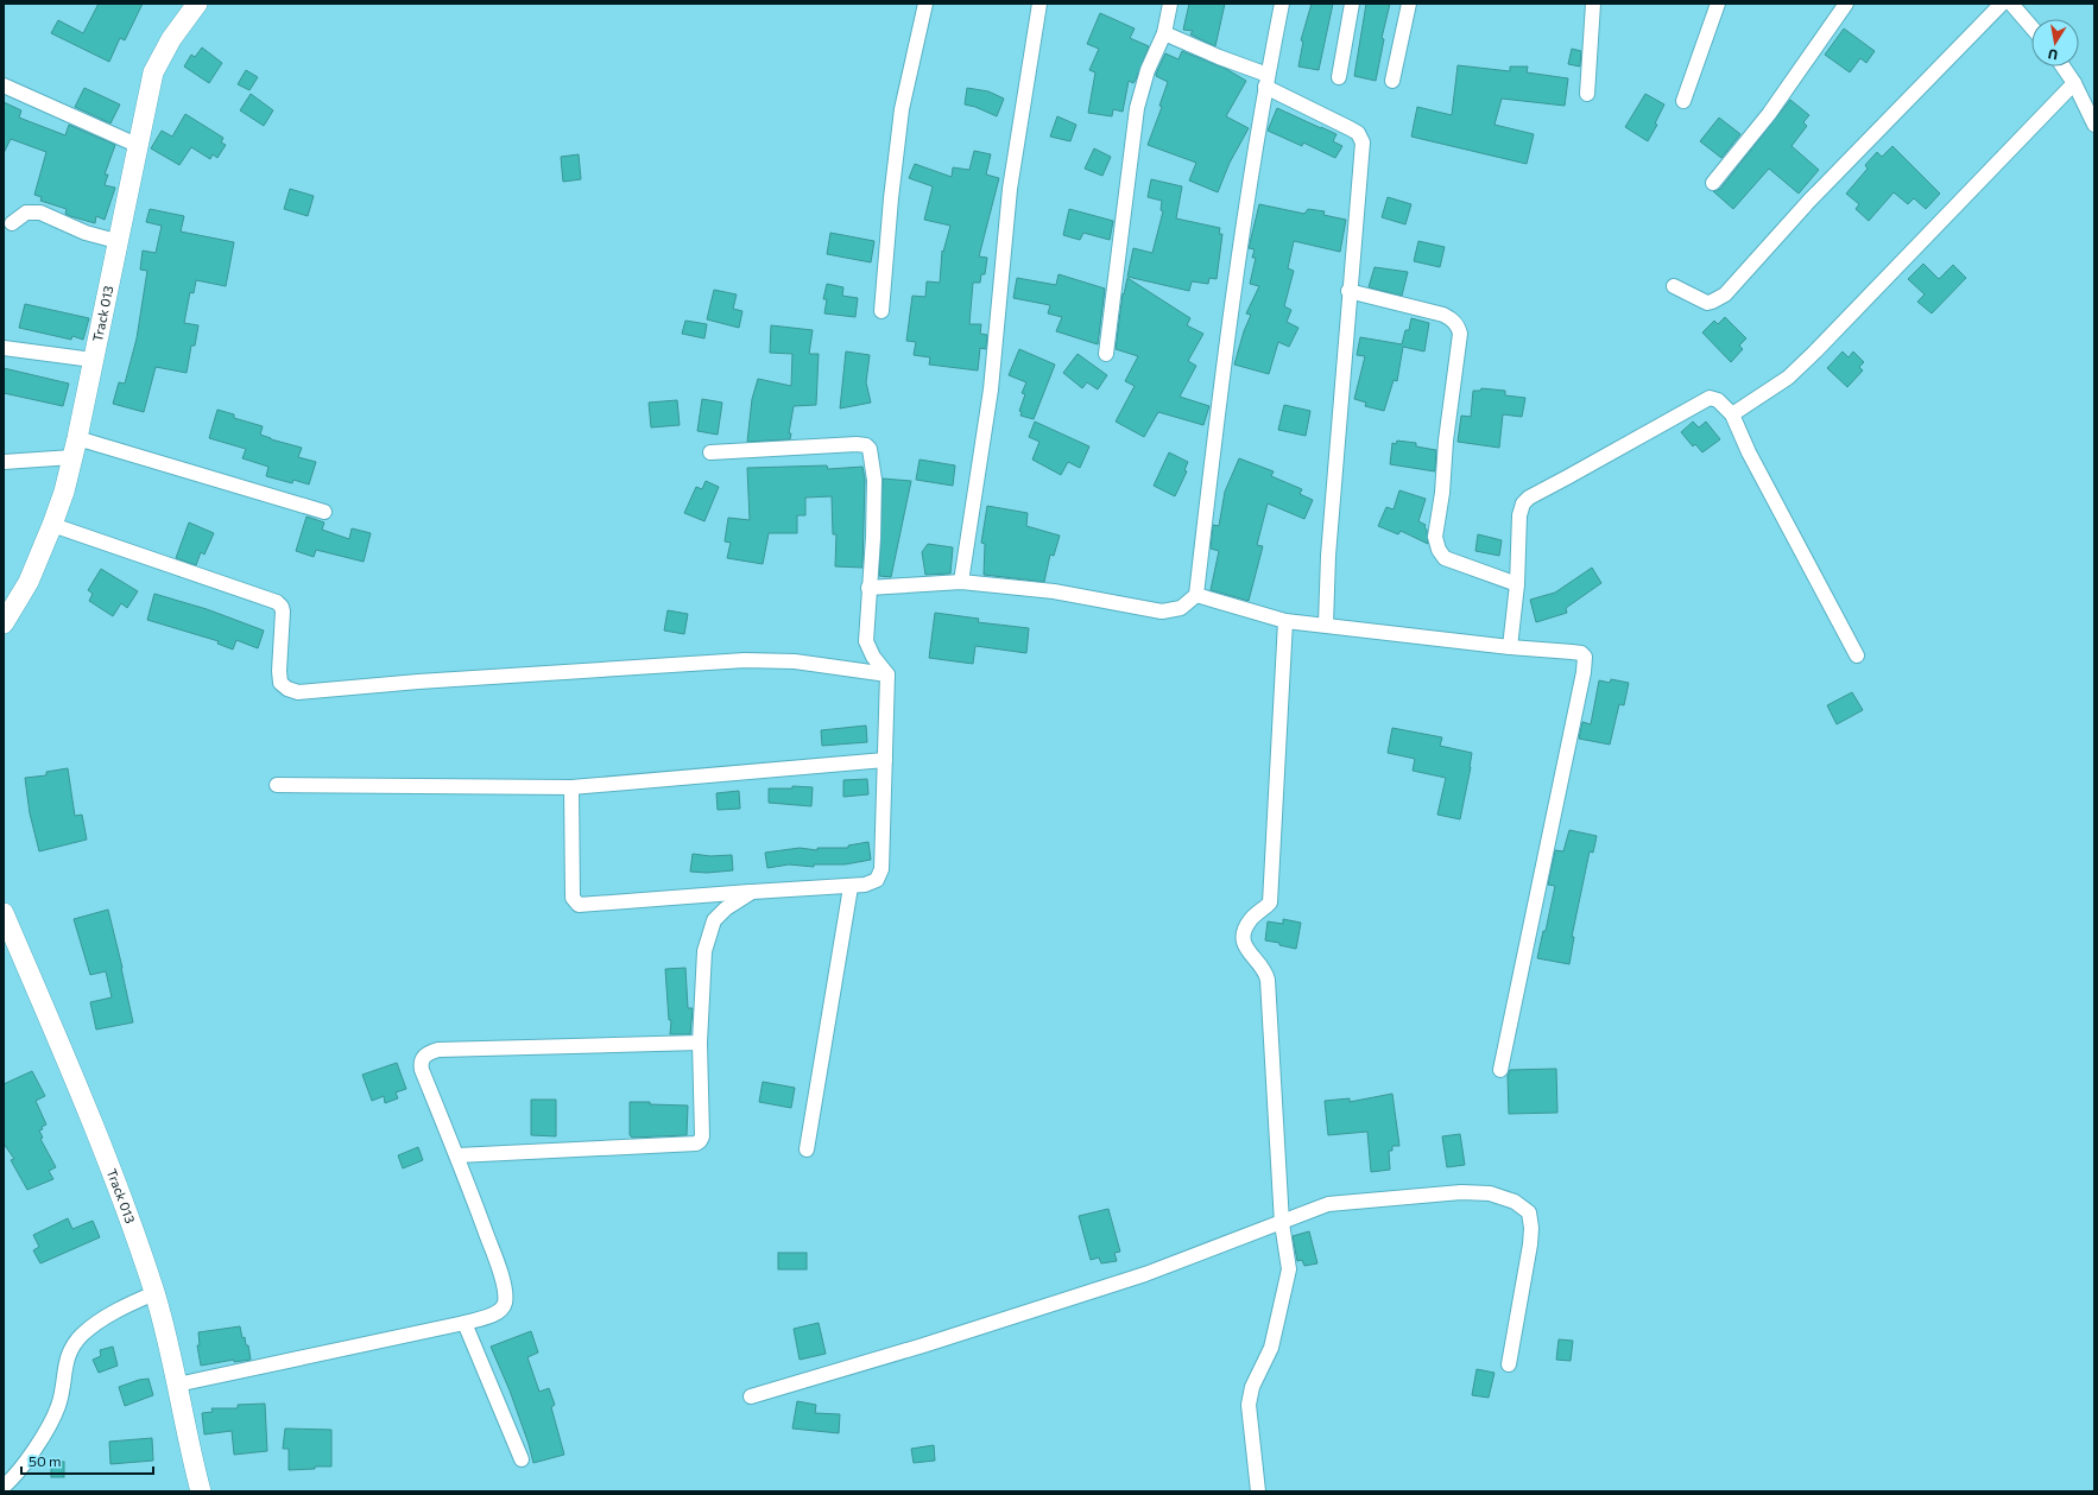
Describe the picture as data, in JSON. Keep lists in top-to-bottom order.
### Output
{
  "streets": {
    "street": ["Track 013"]
  },
  "scale_bar": "50 m",
  "north": "bottom"
}
